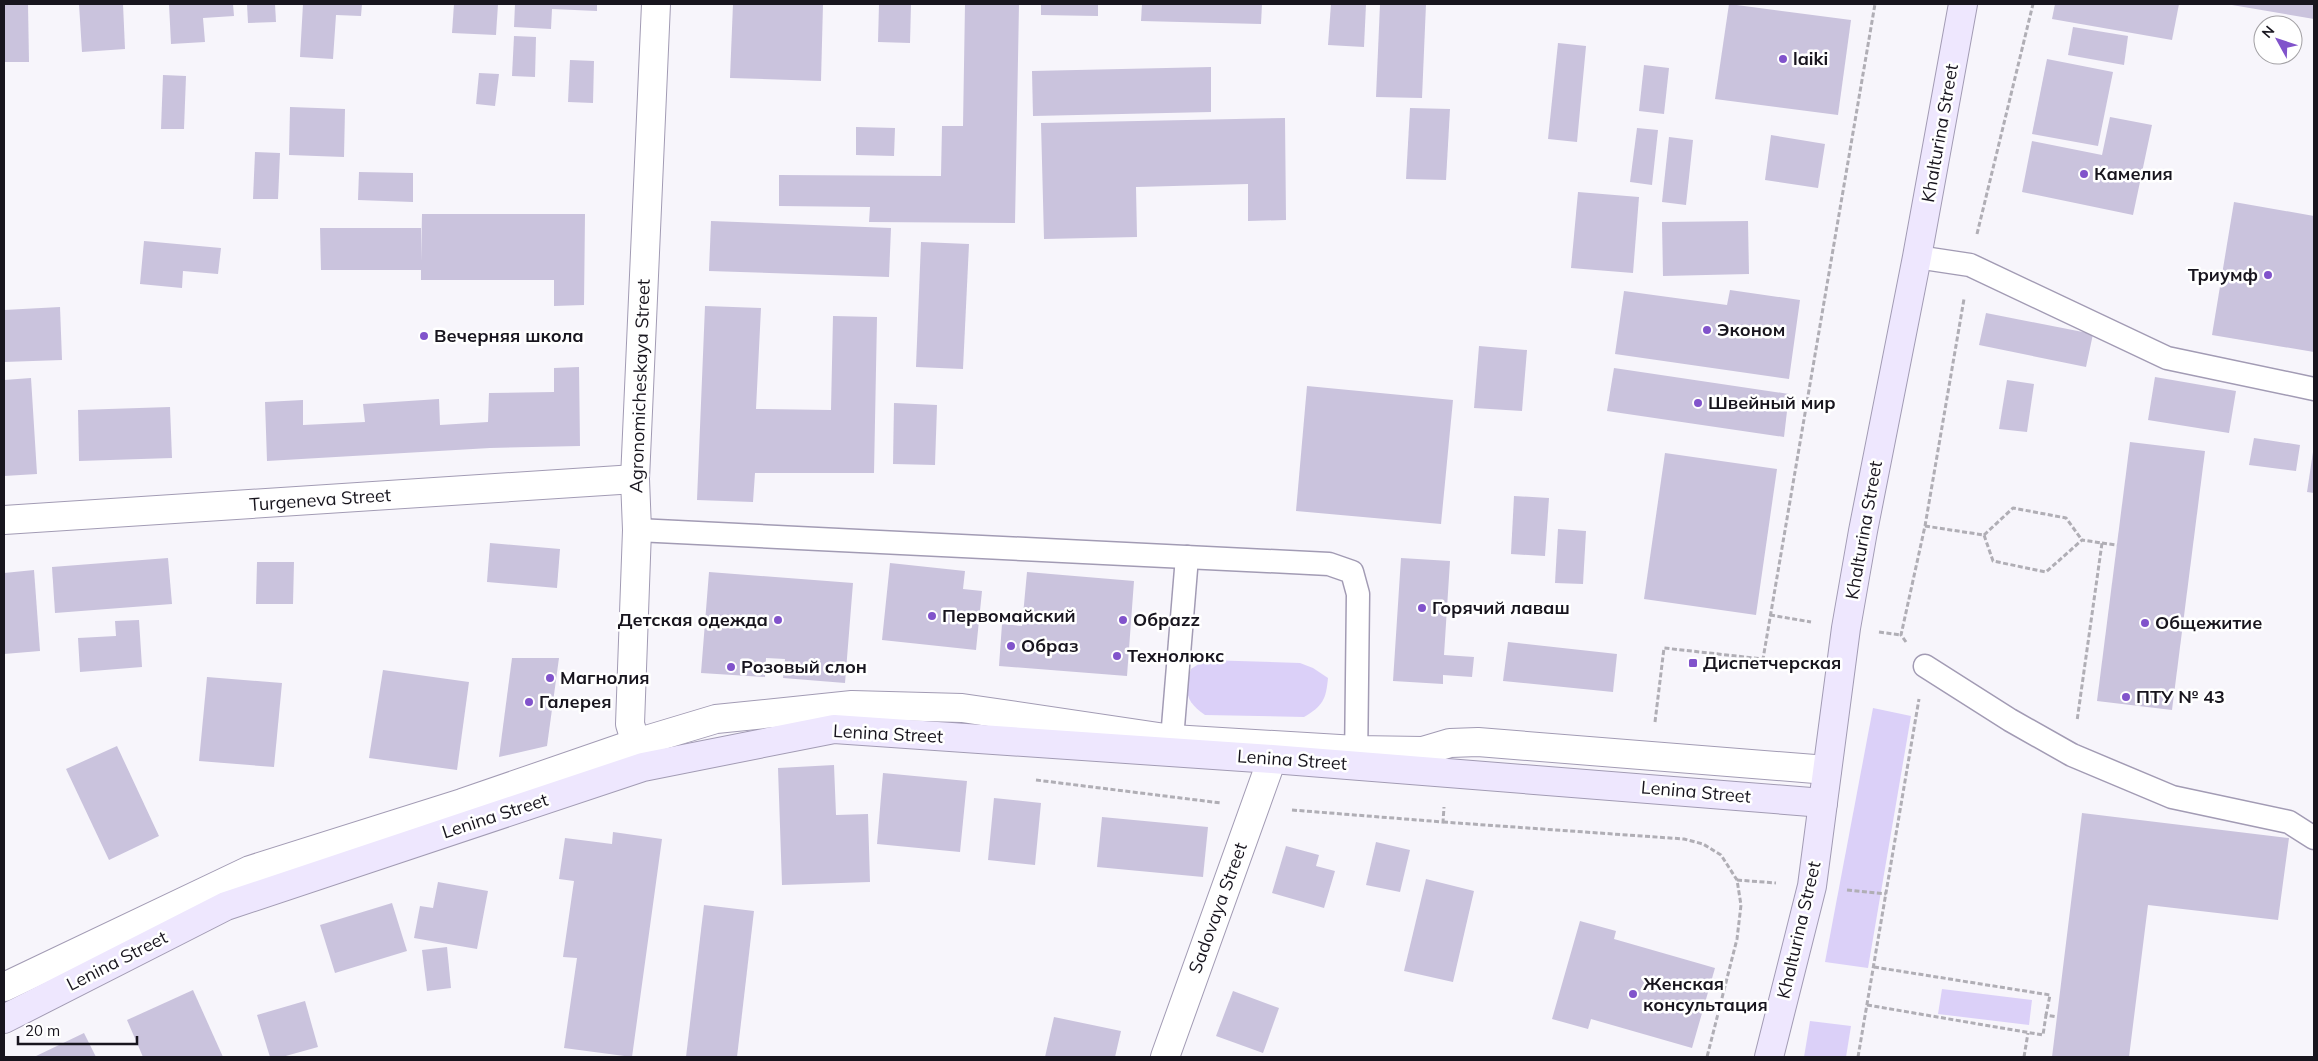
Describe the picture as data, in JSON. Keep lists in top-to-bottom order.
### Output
{
  "streets": {
    "street": [
      "Khalturina Street",
      "Agronomicheskaya Street",
      "Turgeneva Street",
      "Lenina Street",
      "Sadovaya Street"
    ]
  },
  "crossings": [
    ["Khalturina Street", "Lenina Street"],
    ["Agronomicheskaya Street", "Turgeneva Street"],
    ["Agronomicheskaya Street", "Lenina Street"],
    ["Lenina Street", "Sadovaya Street"]
  ],
  "places": {
    "other": [
      "laiki",
      "Камелия",
      "Триумф",
      "Эконом",
      "Вечерняя школа",
      "Швейный мир",
      "Горячий лаваш",
      "Первомайский",
      "Детская одежда",
      "Обраzz",
      "Общежитие",
      "Образ",
      "Технолюкс",
      "Розовый слон",
      "Магнолия",
      "ПТУ № 43",
      "Галерея",
      "Женская консультация"
    ],
    "transit": ["Диспетчерская"]
  },
  "scale_bar": "20 m",
  "north": "top left"
}
